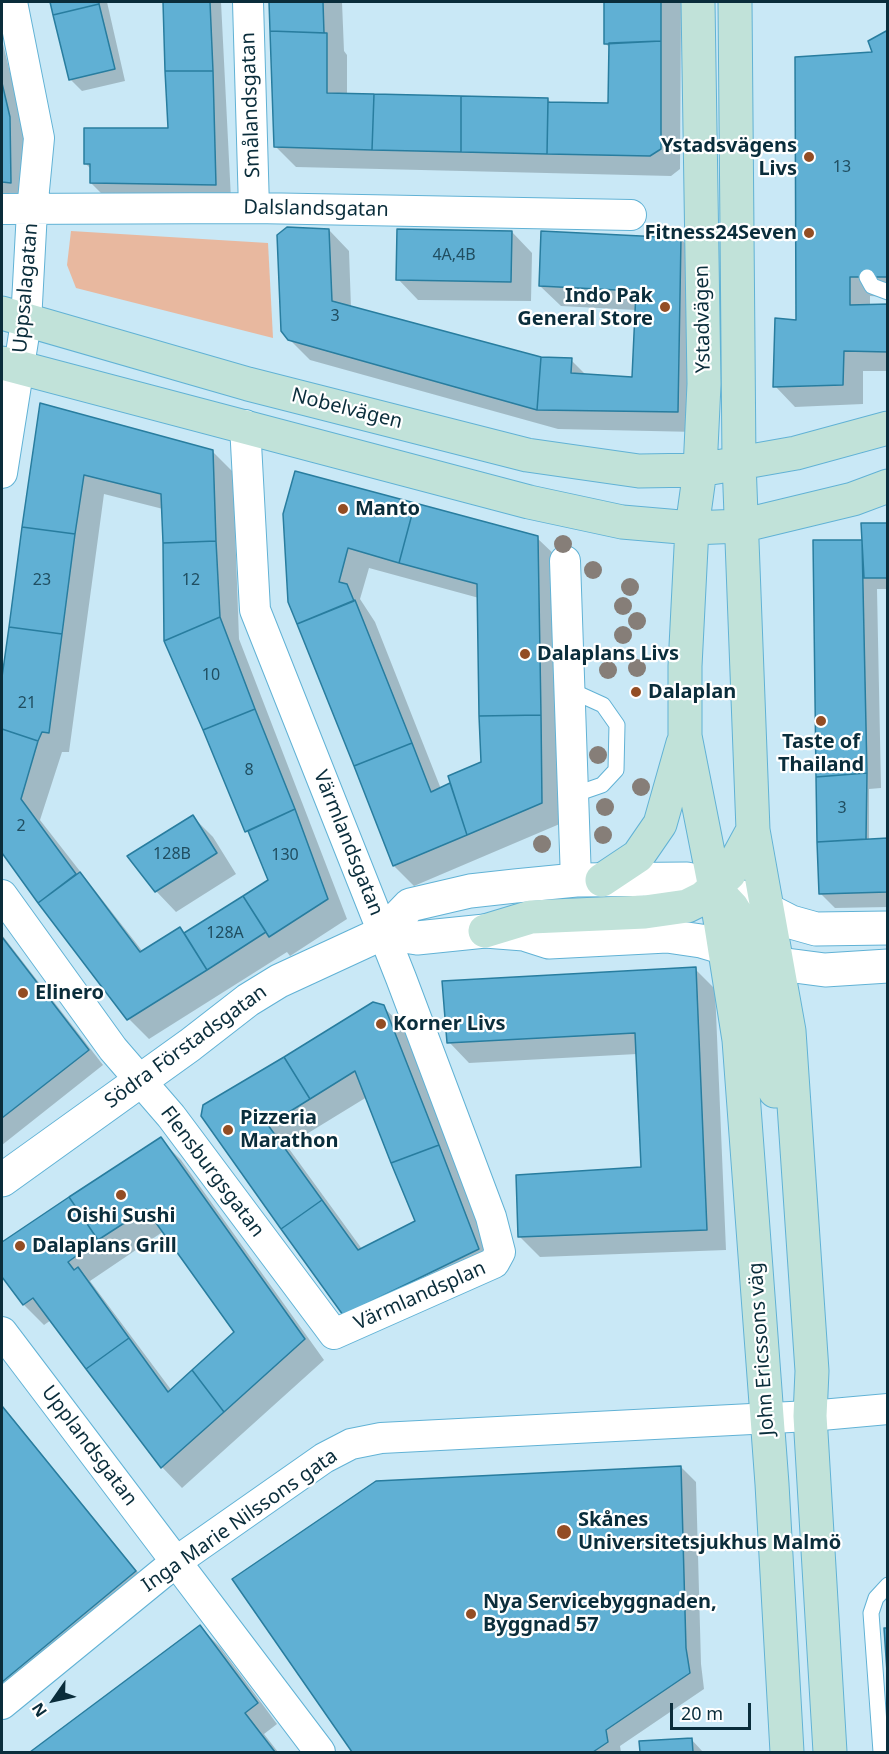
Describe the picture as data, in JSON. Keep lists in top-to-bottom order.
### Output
{
  "streets": {
    "main road": ["Ystadvägen", "Nobelvägen", "John Ericssons väg"],
    "street": [
      "Smålandsgatan",
      "Dalslandsgatan",
      "Uppsalagatan",
      "Värmlandsgatan",
      "Södra Förstadsgatan",
      "Flensburgsgatan",
      "Värmlandsplan",
      "Upplandsgatan",
      "Inga Marie Nilssons gata"
    ]
  },
  "crossings": [
    ["Smålandsgatan", "Dalslandsgatan"],
    ["Dalslandsgatan", "Uppsalagatan"],
    ["Uppsalagatan", "Nobelvägen"],
    ["Ystadvägen", "Nobelvägen"],
    ["Nobelvägen", "Värmlandsgatan"],
    ["Värmlandsgatan", "Södra Förstadsgatan"],
    ["Värmlandsgatan", "Värmlandsplan"],
    ["Södra Förstadsgatan", "Flensburgsgatan"],
    ["Flensburgsgatan", "Värmlandsplan"],
    ["John Ericssons väg", "Inga Marie Nilssons gata"],
    ["Upplandsgatan", "Inga Marie Nilssons gata"]
  ],
  "places": [
    "Ystadsvägens Livs",
    "Fitness24Seven",
    "Indo Pak General Store",
    "Manto",
    "Dalaplans Livs",
    "Dalaplan",
    "Taste of Thailand",
    "Elinero",
    "Korner Livs",
    "Pizzeria Marathon",
    "Oishi Sushi",
    "Dalaplans Grill",
    "Skånes Universitetsjukhus Malmö",
    "Nya Servicebyggnaden, Byggnad 57"
  ],
  "house_numbers": [
    "13",
    "4A,4B",
    "3",
    "23",
    "12",
    "10",
    "21",
    "8",
    "3",
    "2",
    "128B",
    "130",
    "128A"
  ],
  "scale_bar": "20 m",
  "north": "bottom left"
}
